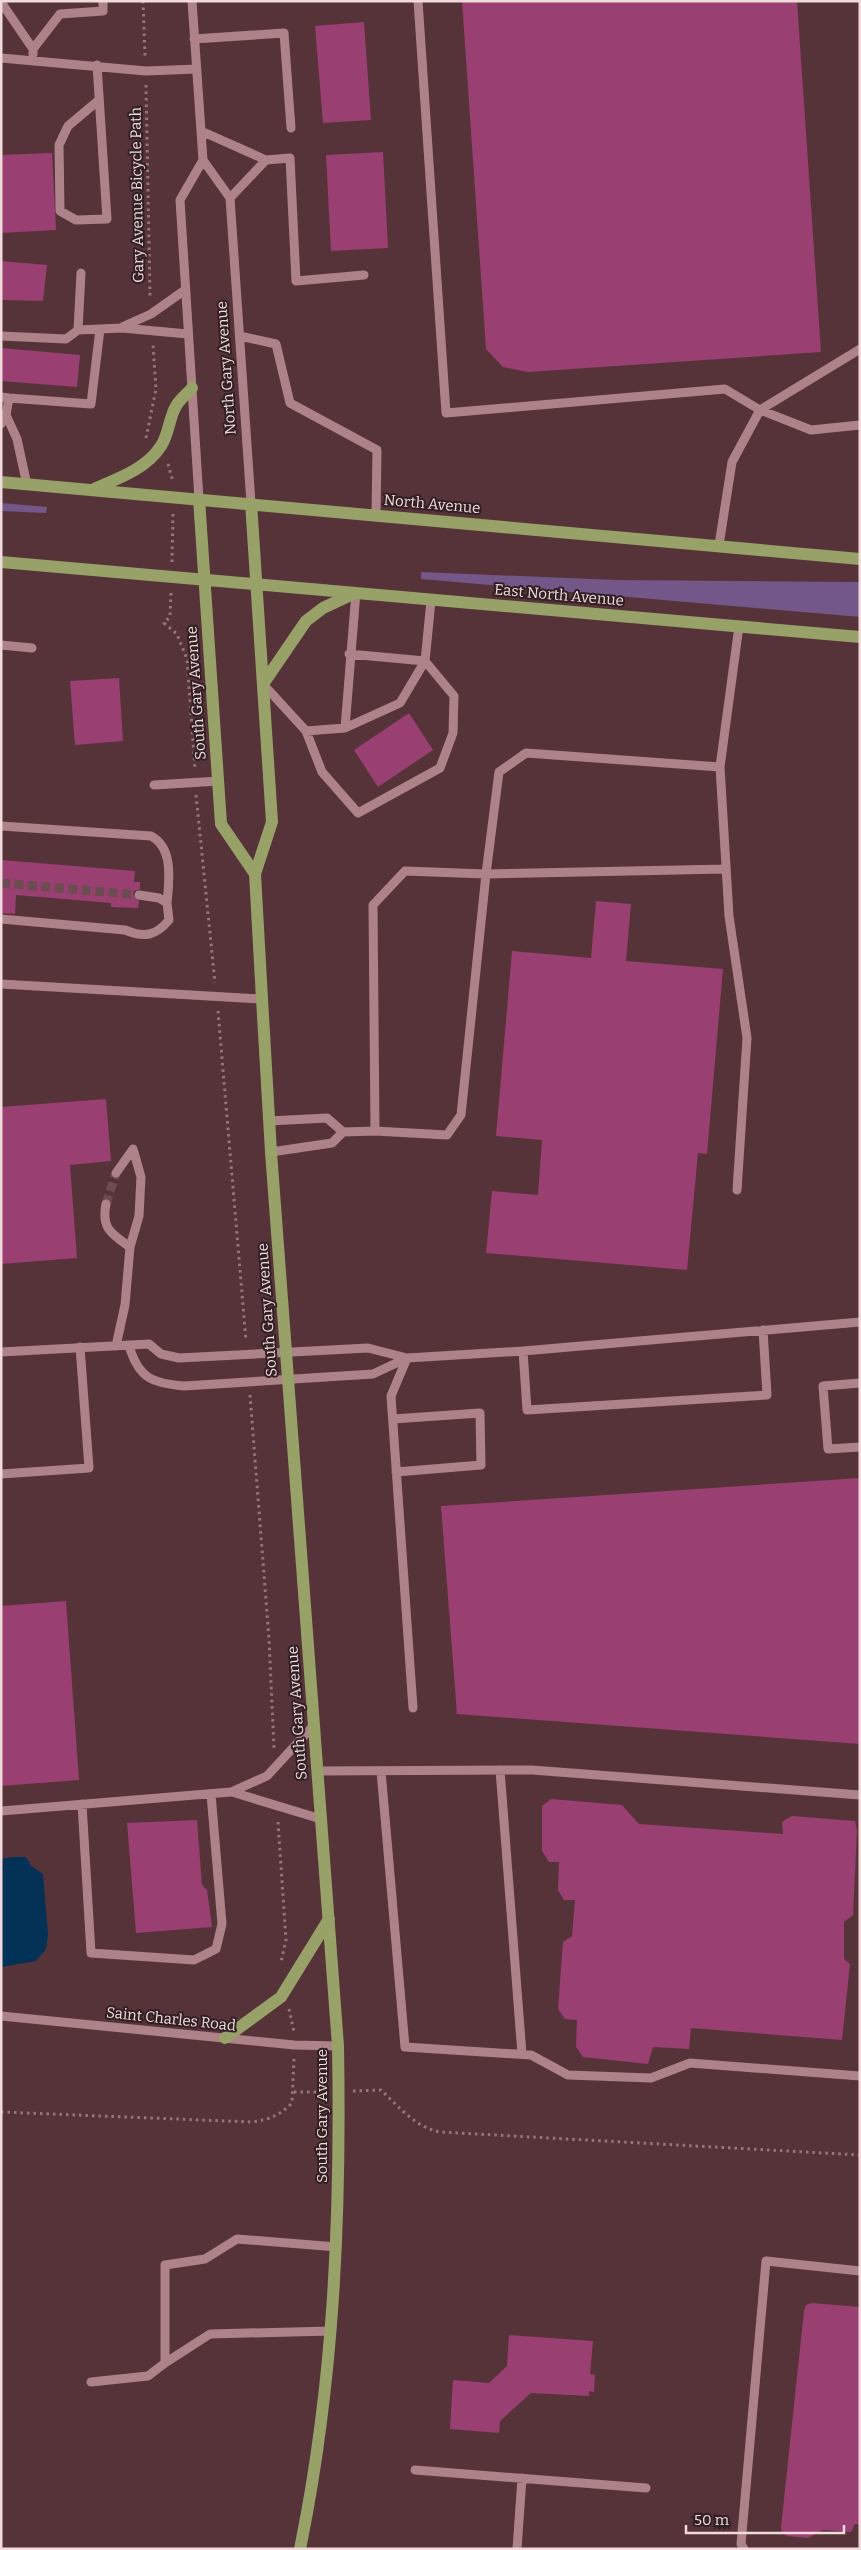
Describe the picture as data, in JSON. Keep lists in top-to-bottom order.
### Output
{
  "streets": {
    "main road": [
      "North Gary Avenue",
      "North Avenue",
      "East North Avenue",
      "South Gary Avenue"
    ],
    "street": ["Saint Charles Road"],
    "path": ["Gary Avenue Bicycle Path"]
  },
  "crossings": [
    ["North Gary Avenue", "North Avenue"],
    ["North Gary Avenue", "East North Avenue"],
    ["North Gary Avenue", "South Gary Avenue"],
    ["North Avenue", "South Gary Avenue"],
    ["East North Avenue", "South Gary Avenue"],
    ["South Gary Avenue", "Saint Charles Road"]
  ],
  "scale_bar": "50 m"
}
